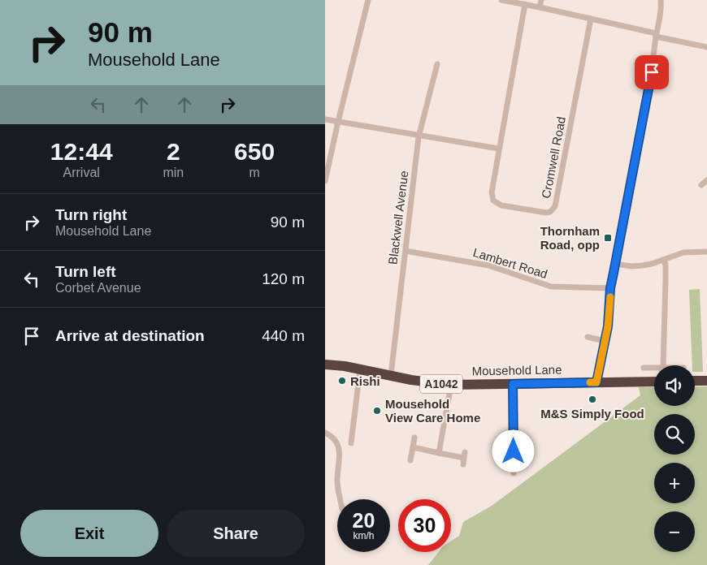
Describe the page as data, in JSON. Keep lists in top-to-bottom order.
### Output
{
  "streets": {
    "highway": ["Mousehold Lane", "A1042"],
    "street": ["Cromwell Road", "Blackwell Avenue", "Lambert Road"]
  },
  "crossings": [
    ["Blackwell Avenue", "Lambert Road"],
    ["Blackwell Avenue", "Mousehold Lane"]
  ],
  "places": {
    "transit": ["Thornham Road, opp"],
    "other": ["Rishi", "M&S Simply Food", "Mousehold View Care Home"]
  },
  "page": {
    "turn": ["90 m", "Mousehold Lane"],
    "eta": [
      "12:44",
      "Arrival",
      "2",
      "min",
      "650",
      "m"
    ],
    "list": [
      {
        "name": "Turn right",
        "note": "Mousehold Lane",
        "value": "90 m"
      },
      {
        "name": "Turn left",
        "note": "Corbet Avenue",
        "value": "120 m"
      },
      {
        "name": "Arrive at destination",
        "value": "440 m"
      }
    ],
    "map_buttons": ["+", "−"],
    "speed": "20 km/h",
    "limit": "30",
    "buttons": ["Exit", "Share"]
  }
}
